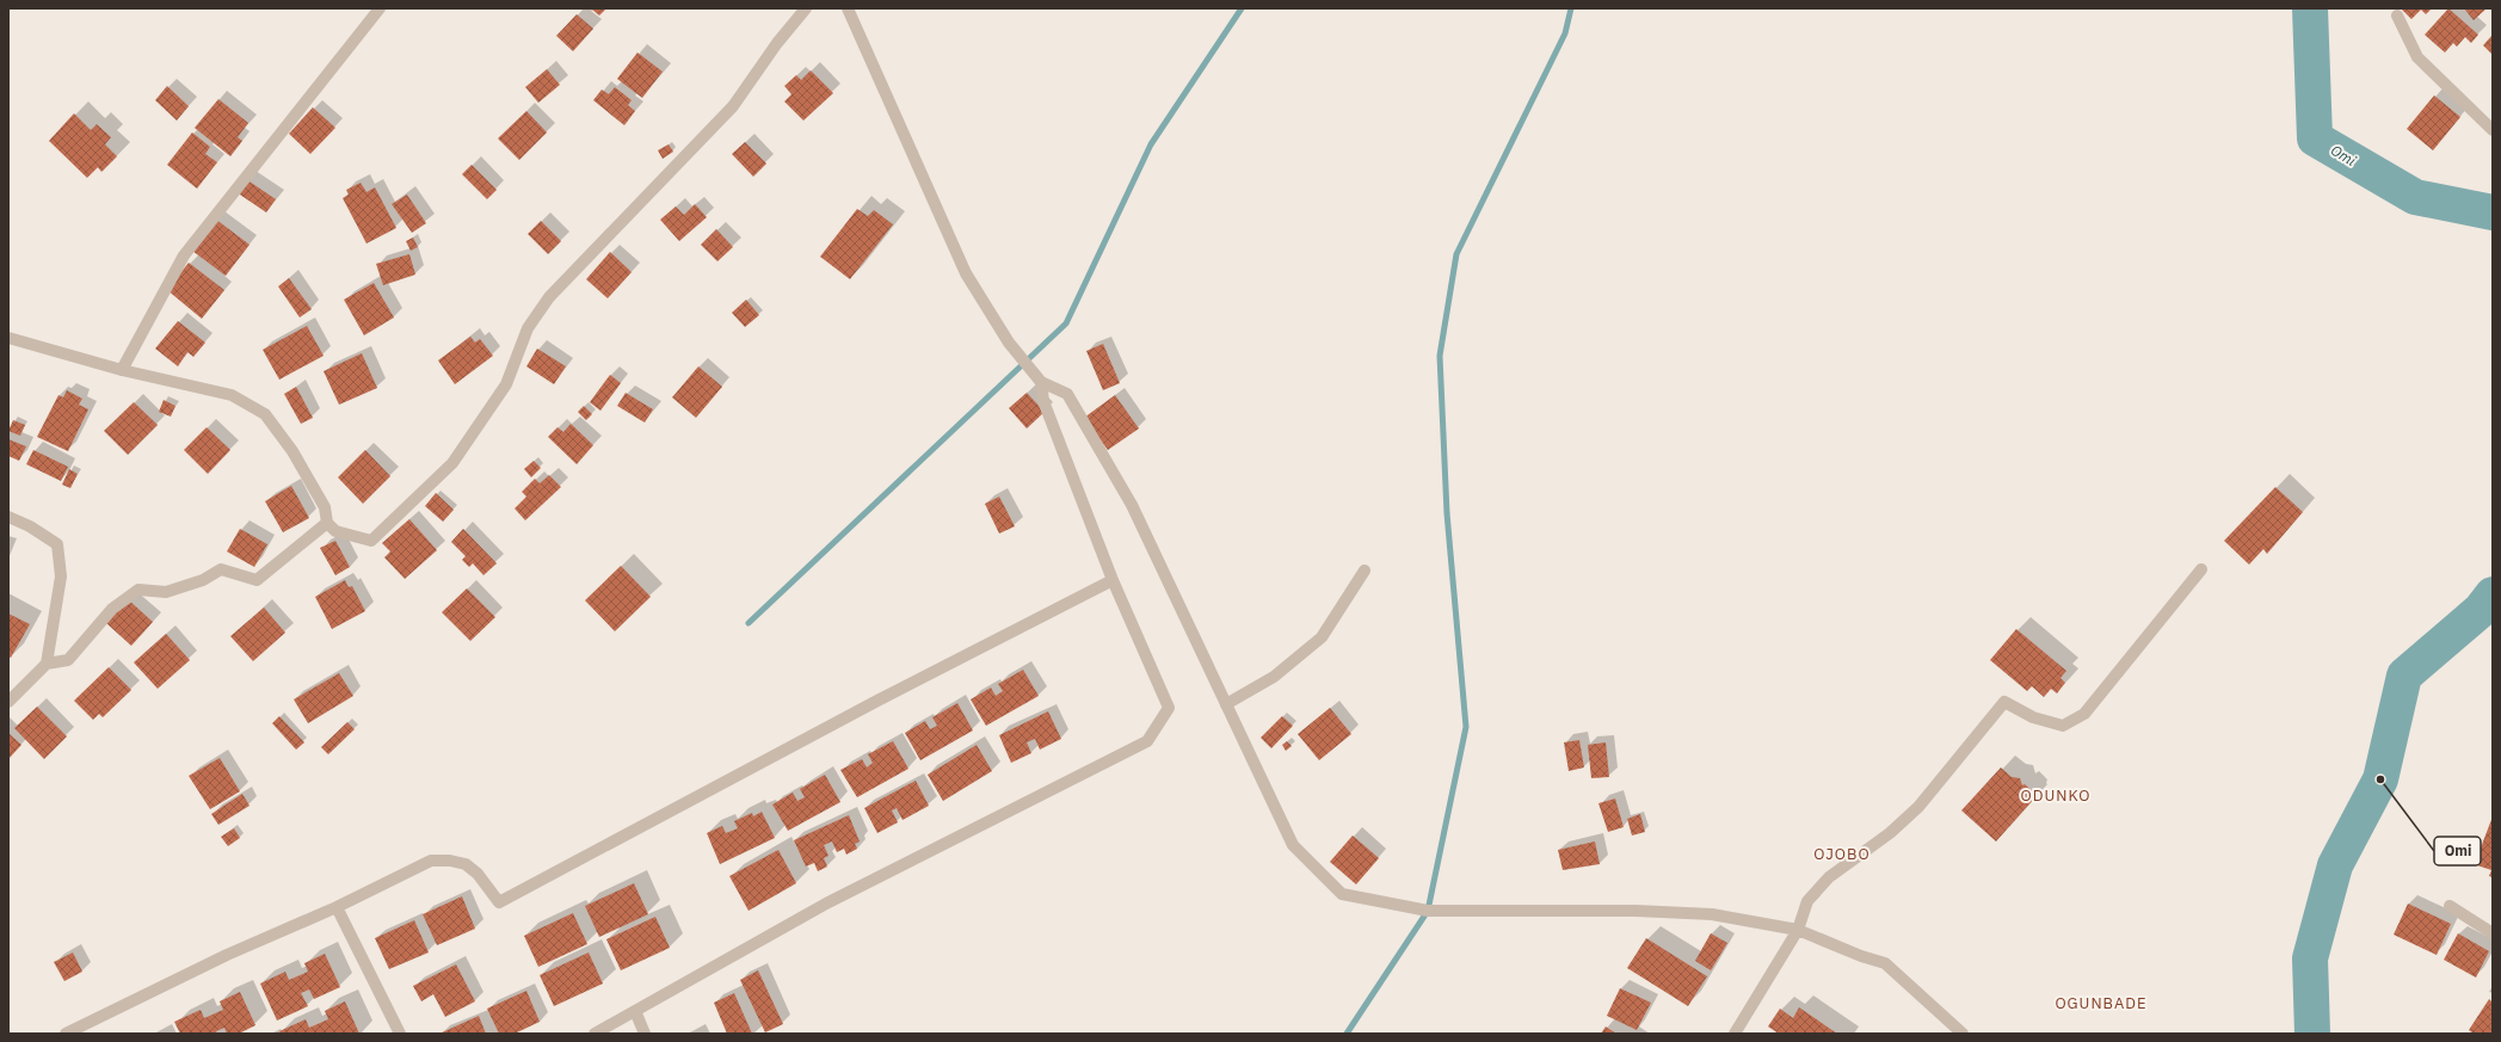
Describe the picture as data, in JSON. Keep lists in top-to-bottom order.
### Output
{
  "districts": ["ODUNKO", "OJOBO", "OGUNBADE"],
  "water": ["Omi"],
  "places": ["Omi"]
}
